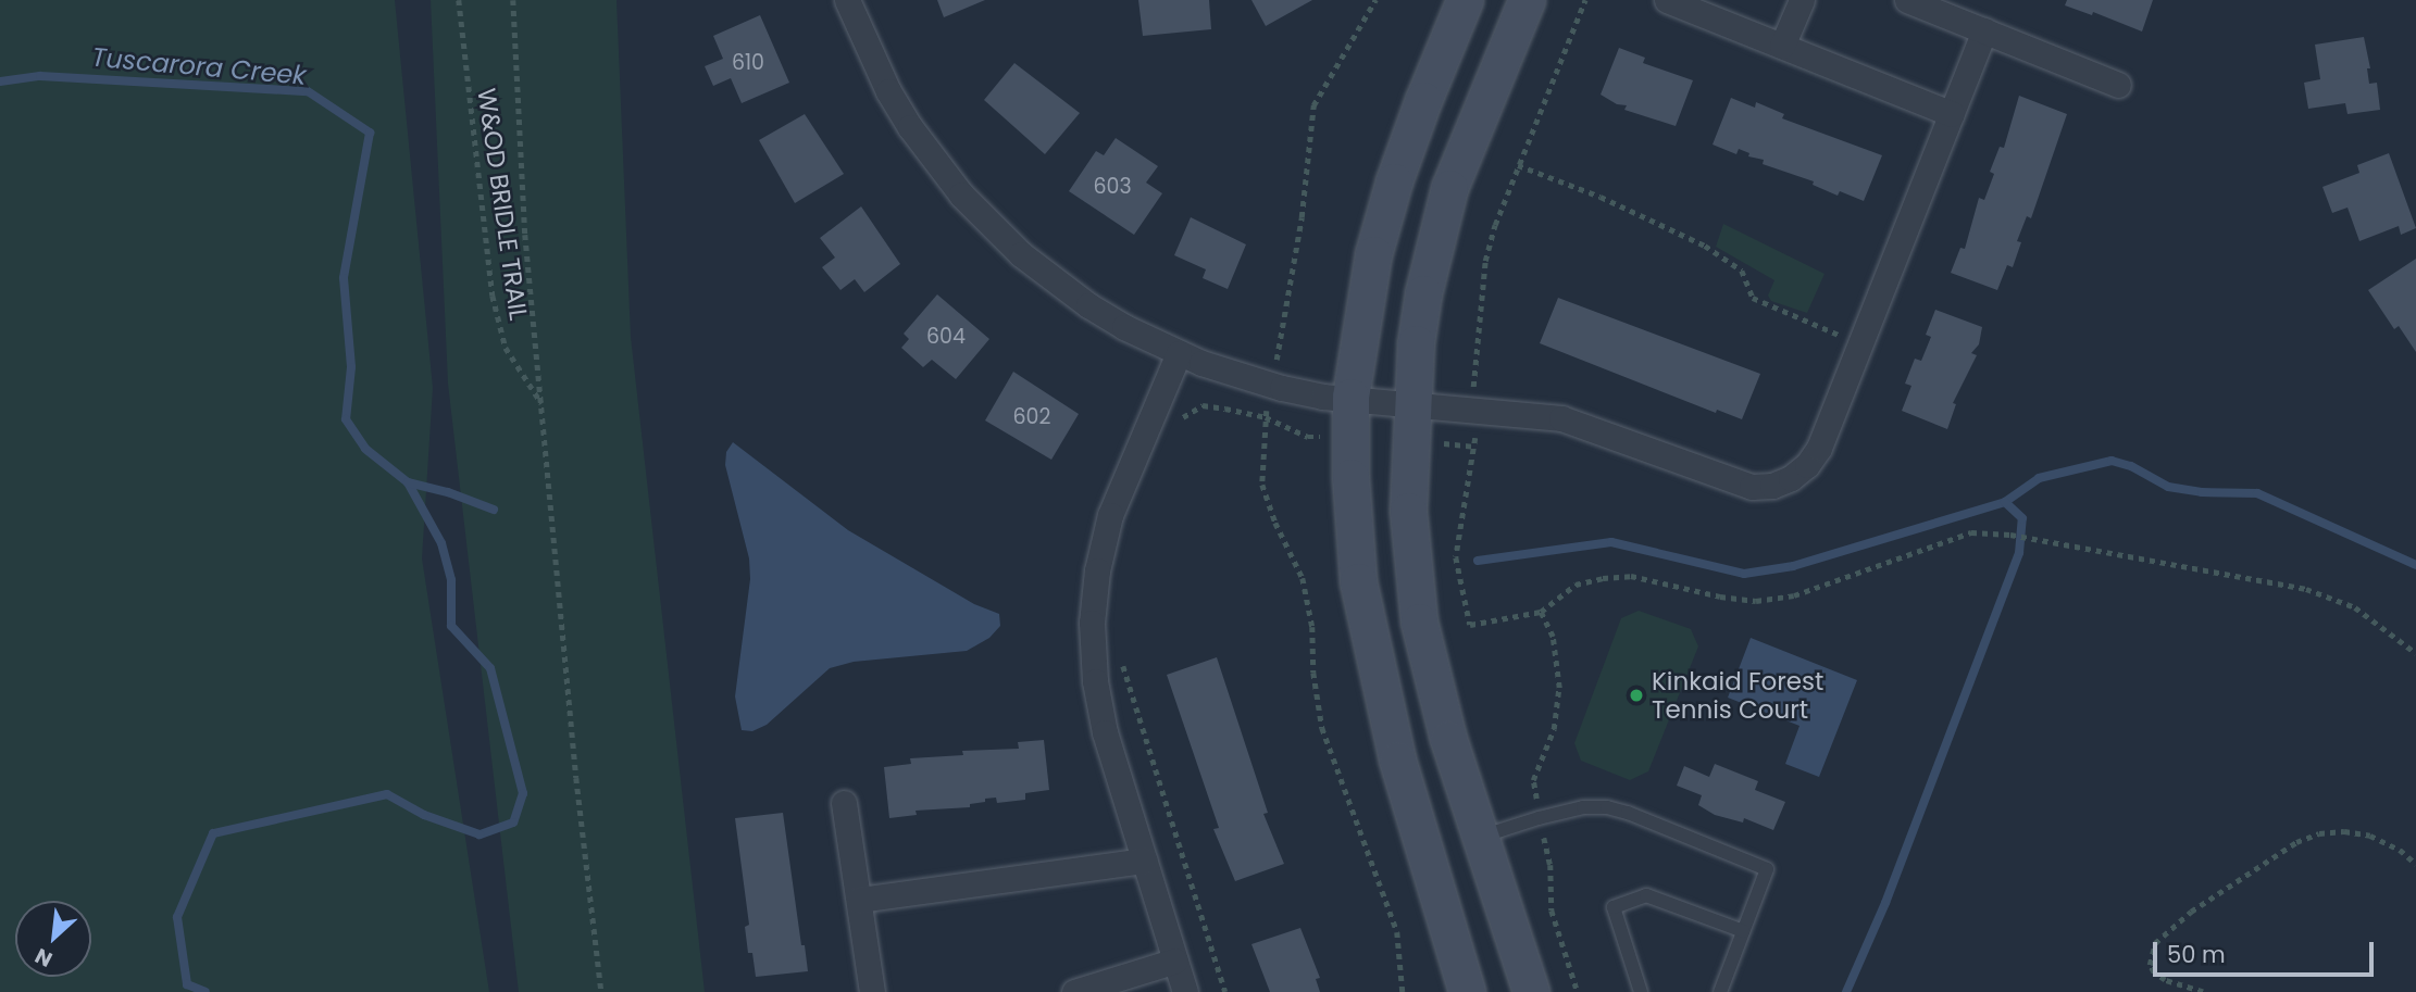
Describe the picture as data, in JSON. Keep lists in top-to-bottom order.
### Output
{
  "streets": {
    "path": ["W&OD BRIDLE TRAIL"]
  },
  "water": ["Tuscarora Creek"],
  "places": ["Kinkaid Forest Tennis Court"],
  "house_numbers": [
    "610",
    "603",
    "604",
    "602"
  ],
  "scale_bar": "50 m",
  "north": "bottom left"
}
